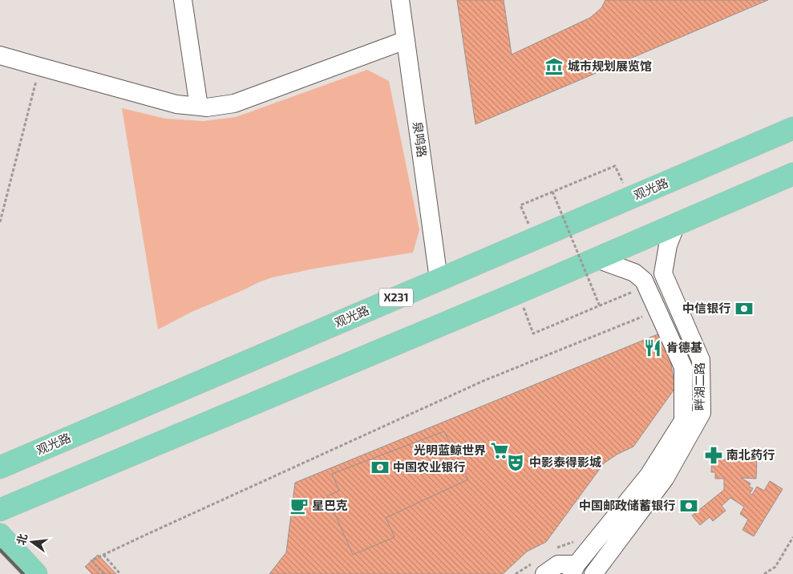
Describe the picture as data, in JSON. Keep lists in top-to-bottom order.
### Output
{
  "streets": {
    "main road": ["观光路", "X231"],
    "street": ["泉鸣路", "畔湖二路"]
  },
  "crossings": [
    ["泉鸣路", "观光路"]
  ],
  "places": {
    "museum": ["城市规划展览馆"],
    "bank": ["中信银行", "中国农业银行", "中国邮政储蓄银行"],
    "restaurant": ["肯德基"],
    "supermarket": ["光明蓝鲸世界"],
    "pharmacy": ["南北药行"],
    "theatre": ["中影泰得影城"],
    "cafe": ["星巴克"]
  },
  "north": "left"
}
